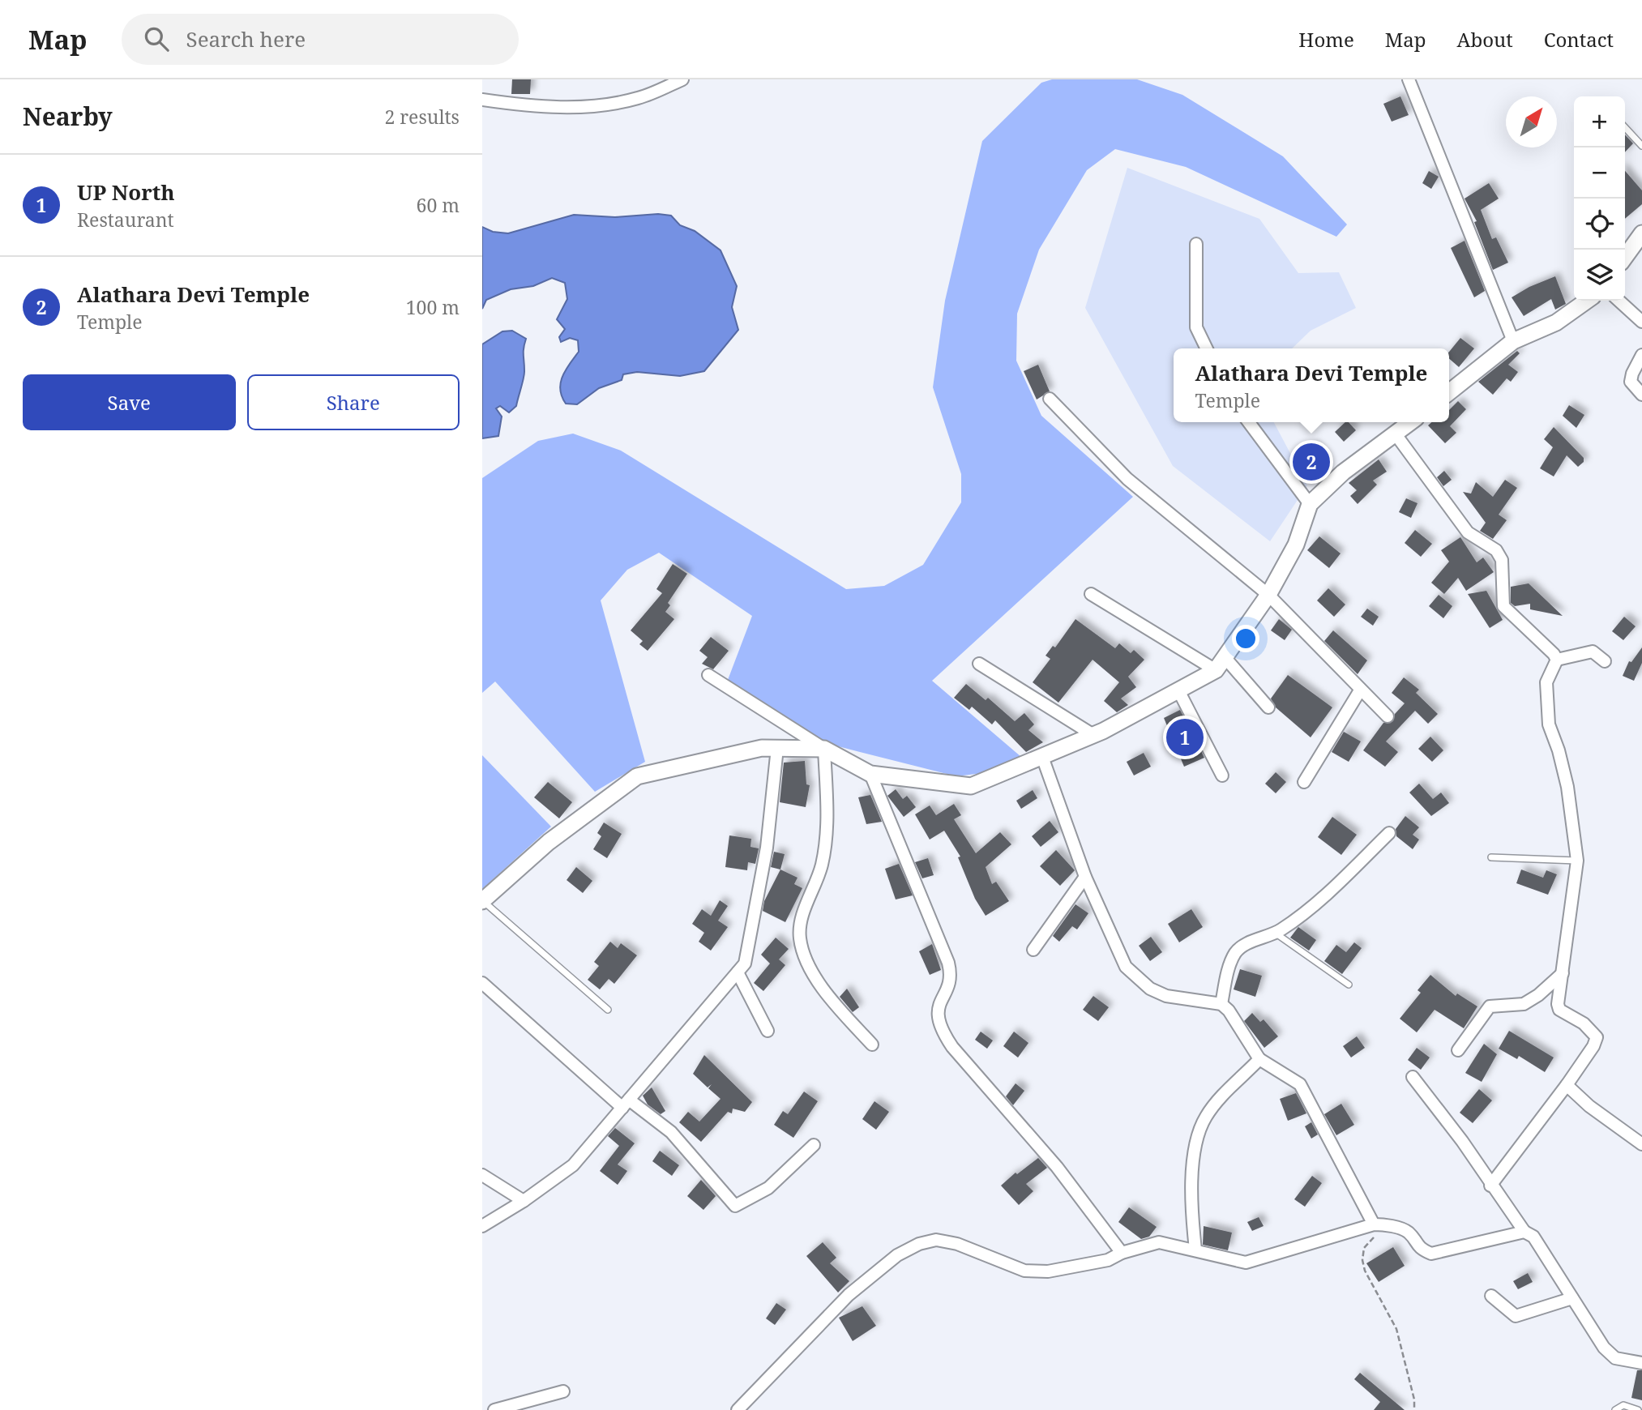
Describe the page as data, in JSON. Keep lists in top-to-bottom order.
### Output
{
  "north": "top right",
  "page": {
    "header": "Map",
    "search": "Search here",
    "nav": [
      "Home",
      "Map",
      "About",
      "Contact"
    ],
    "heading": ["Nearby", "2 results"],
    "map_buttons": ["+", "−"],
    "list": [
      {
        "mark": "1",
        "name": "UP North",
        "note": "Restaurant",
        "value": "60 m"
      },
      {
        "mark": "2",
        "name": "Alathara Devi Temple",
        "note": "Temple",
        "value": "100 m"
      }
    ],
    "popup": ["Alathara Devi Temple", "Temple"],
    "buttons": ["Save", "Share"],
    "pins": ["2", "1"]
  }
}
